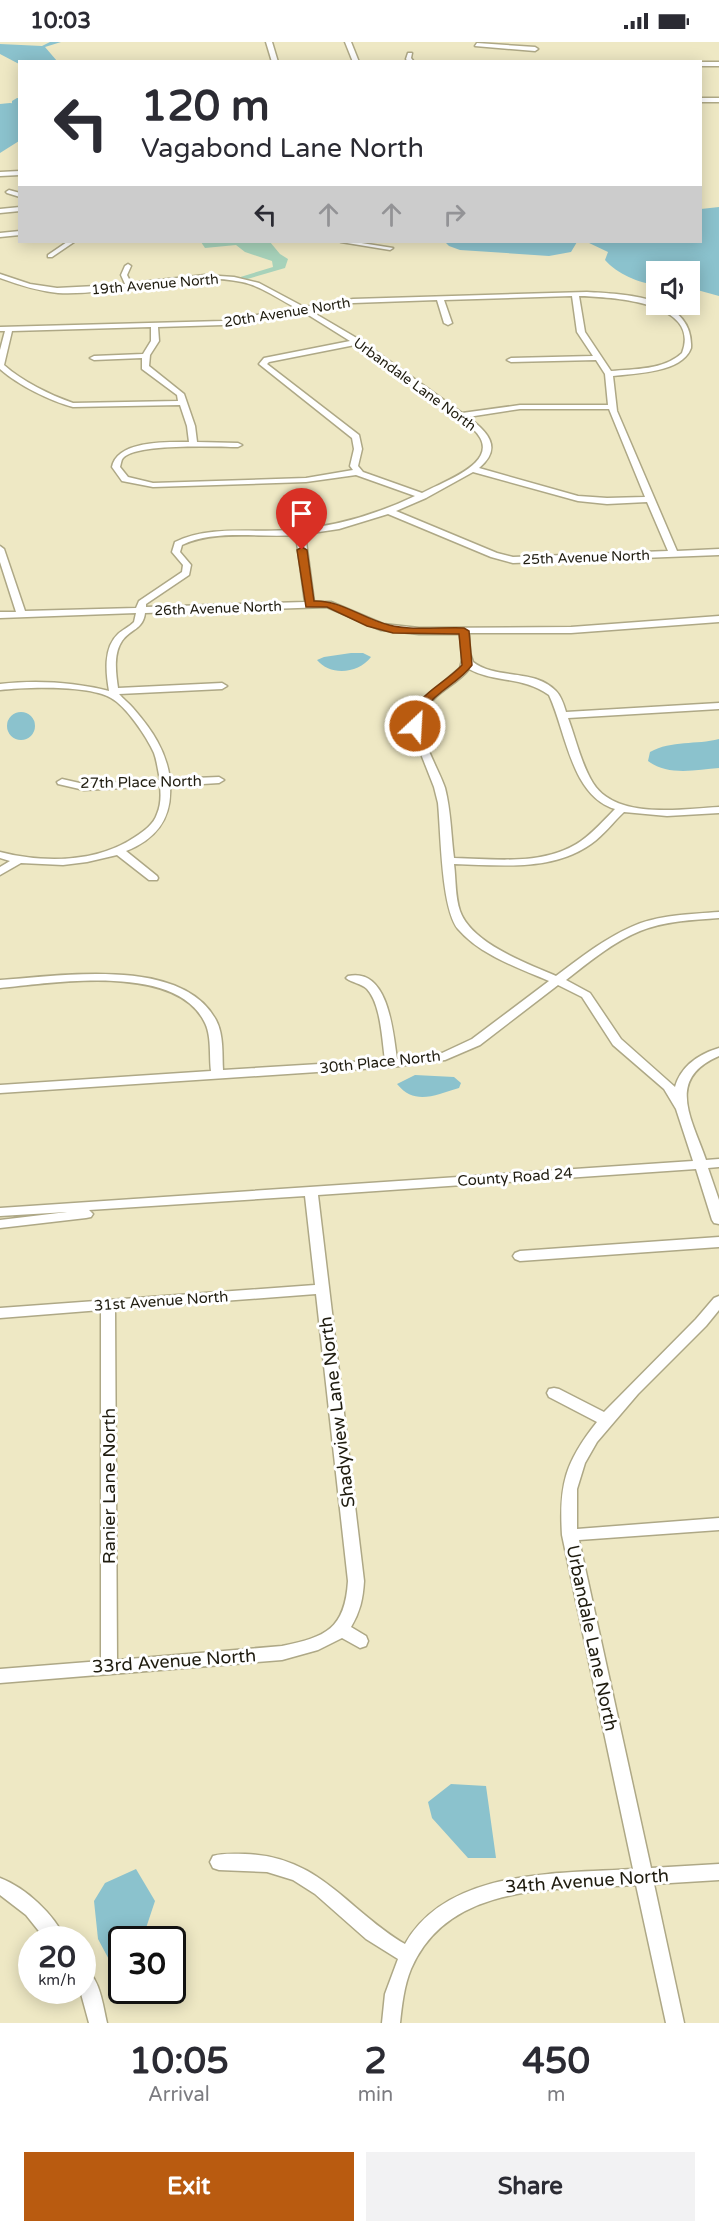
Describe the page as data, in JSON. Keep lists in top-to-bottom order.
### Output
{
  "streets": {
    "street": [
      "19th Avenue North",
      "20th Avenue North",
      "Urbandale Lane North",
      "25th Avenue North",
      "26th Avenue North",
      "27th Place North",
      "30th Place North",
      "County Road 24",
      "31st Avenue North",
      "Shadyview Lane North",
      "Ranier Lane North",
      "33rd Avenue North",
      "34th Avenue North"
    ]
  },
  "crossings": [
    ["19th Avenue North", "20th Avenue North"],
    ["19th Avenue North", "Urbandale Lane North"],
    ["20th Avenue North", "Urbandale Lane North"],
    ["Urbandale Lane North", "25th Avenue North"],
    ["Urbandale Lane North", "34th Avenue North"],
    ["County Road 24", "Shadyview Lane North"],
    ["31st Avenue North", "Shadyview Lane North"],
    ["31st Avenue North", "Ranier Lane North"],
    ["Shadyview Lane North", "33rd Avenue North"],
    ["Ranier Lane North", "33rd Avenue North"]
  ],
  "page": {
    "status": "10:03",
    "turn": ["120 m", "Vagabond Lane North"],
    "speed": "20 km/h",
    "limit": "30",
    "eta": [
      "10:05",
      "Arrival",
      "2",
      "min",
      "450",
      "m"
    ],
    "buttons": ["Exit", "Share"]
  }
}
